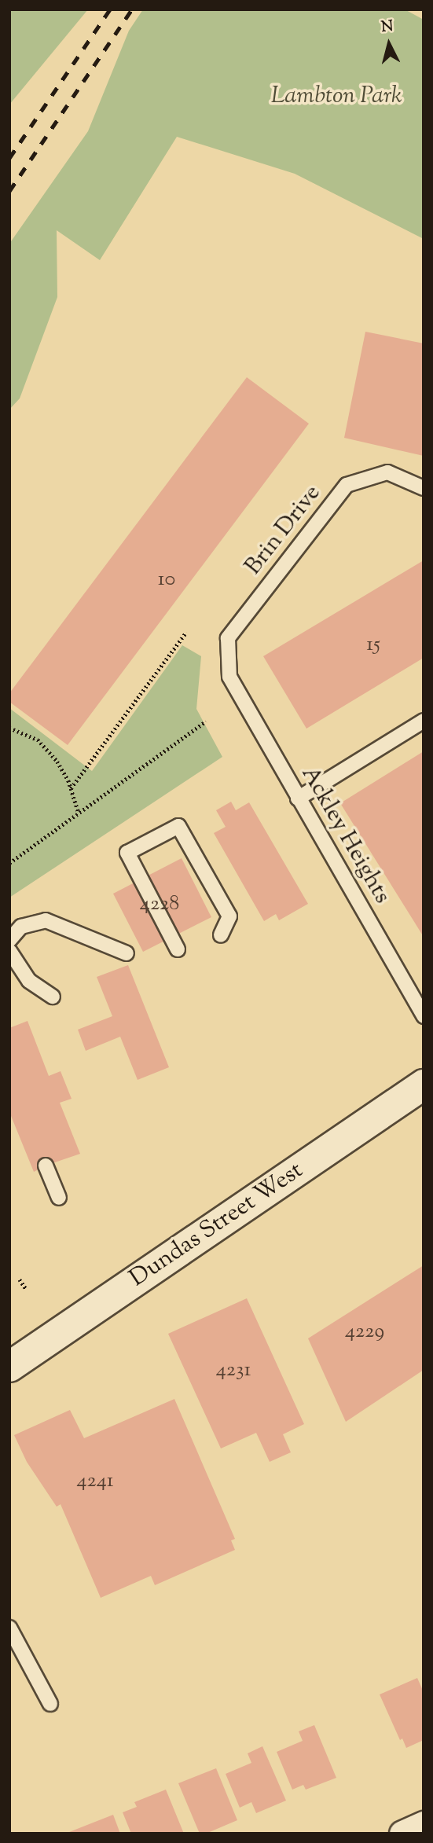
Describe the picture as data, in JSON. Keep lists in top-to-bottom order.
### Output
{
  "streets": {
    "main road": ["Dundas Street West"],
    "lane": ["Brin Drive", "Ackley Heights"]
  },
  "crossings": [
    ["Brin Drive", "Ackley Heights"]
  ],
  "parks": ["Lambton Park"],
  "house_numbers": [
    "10",
    "15",
    "4228",
    "4229",
    "4231",
    "4241"
  ],
  "north": "top"
}
